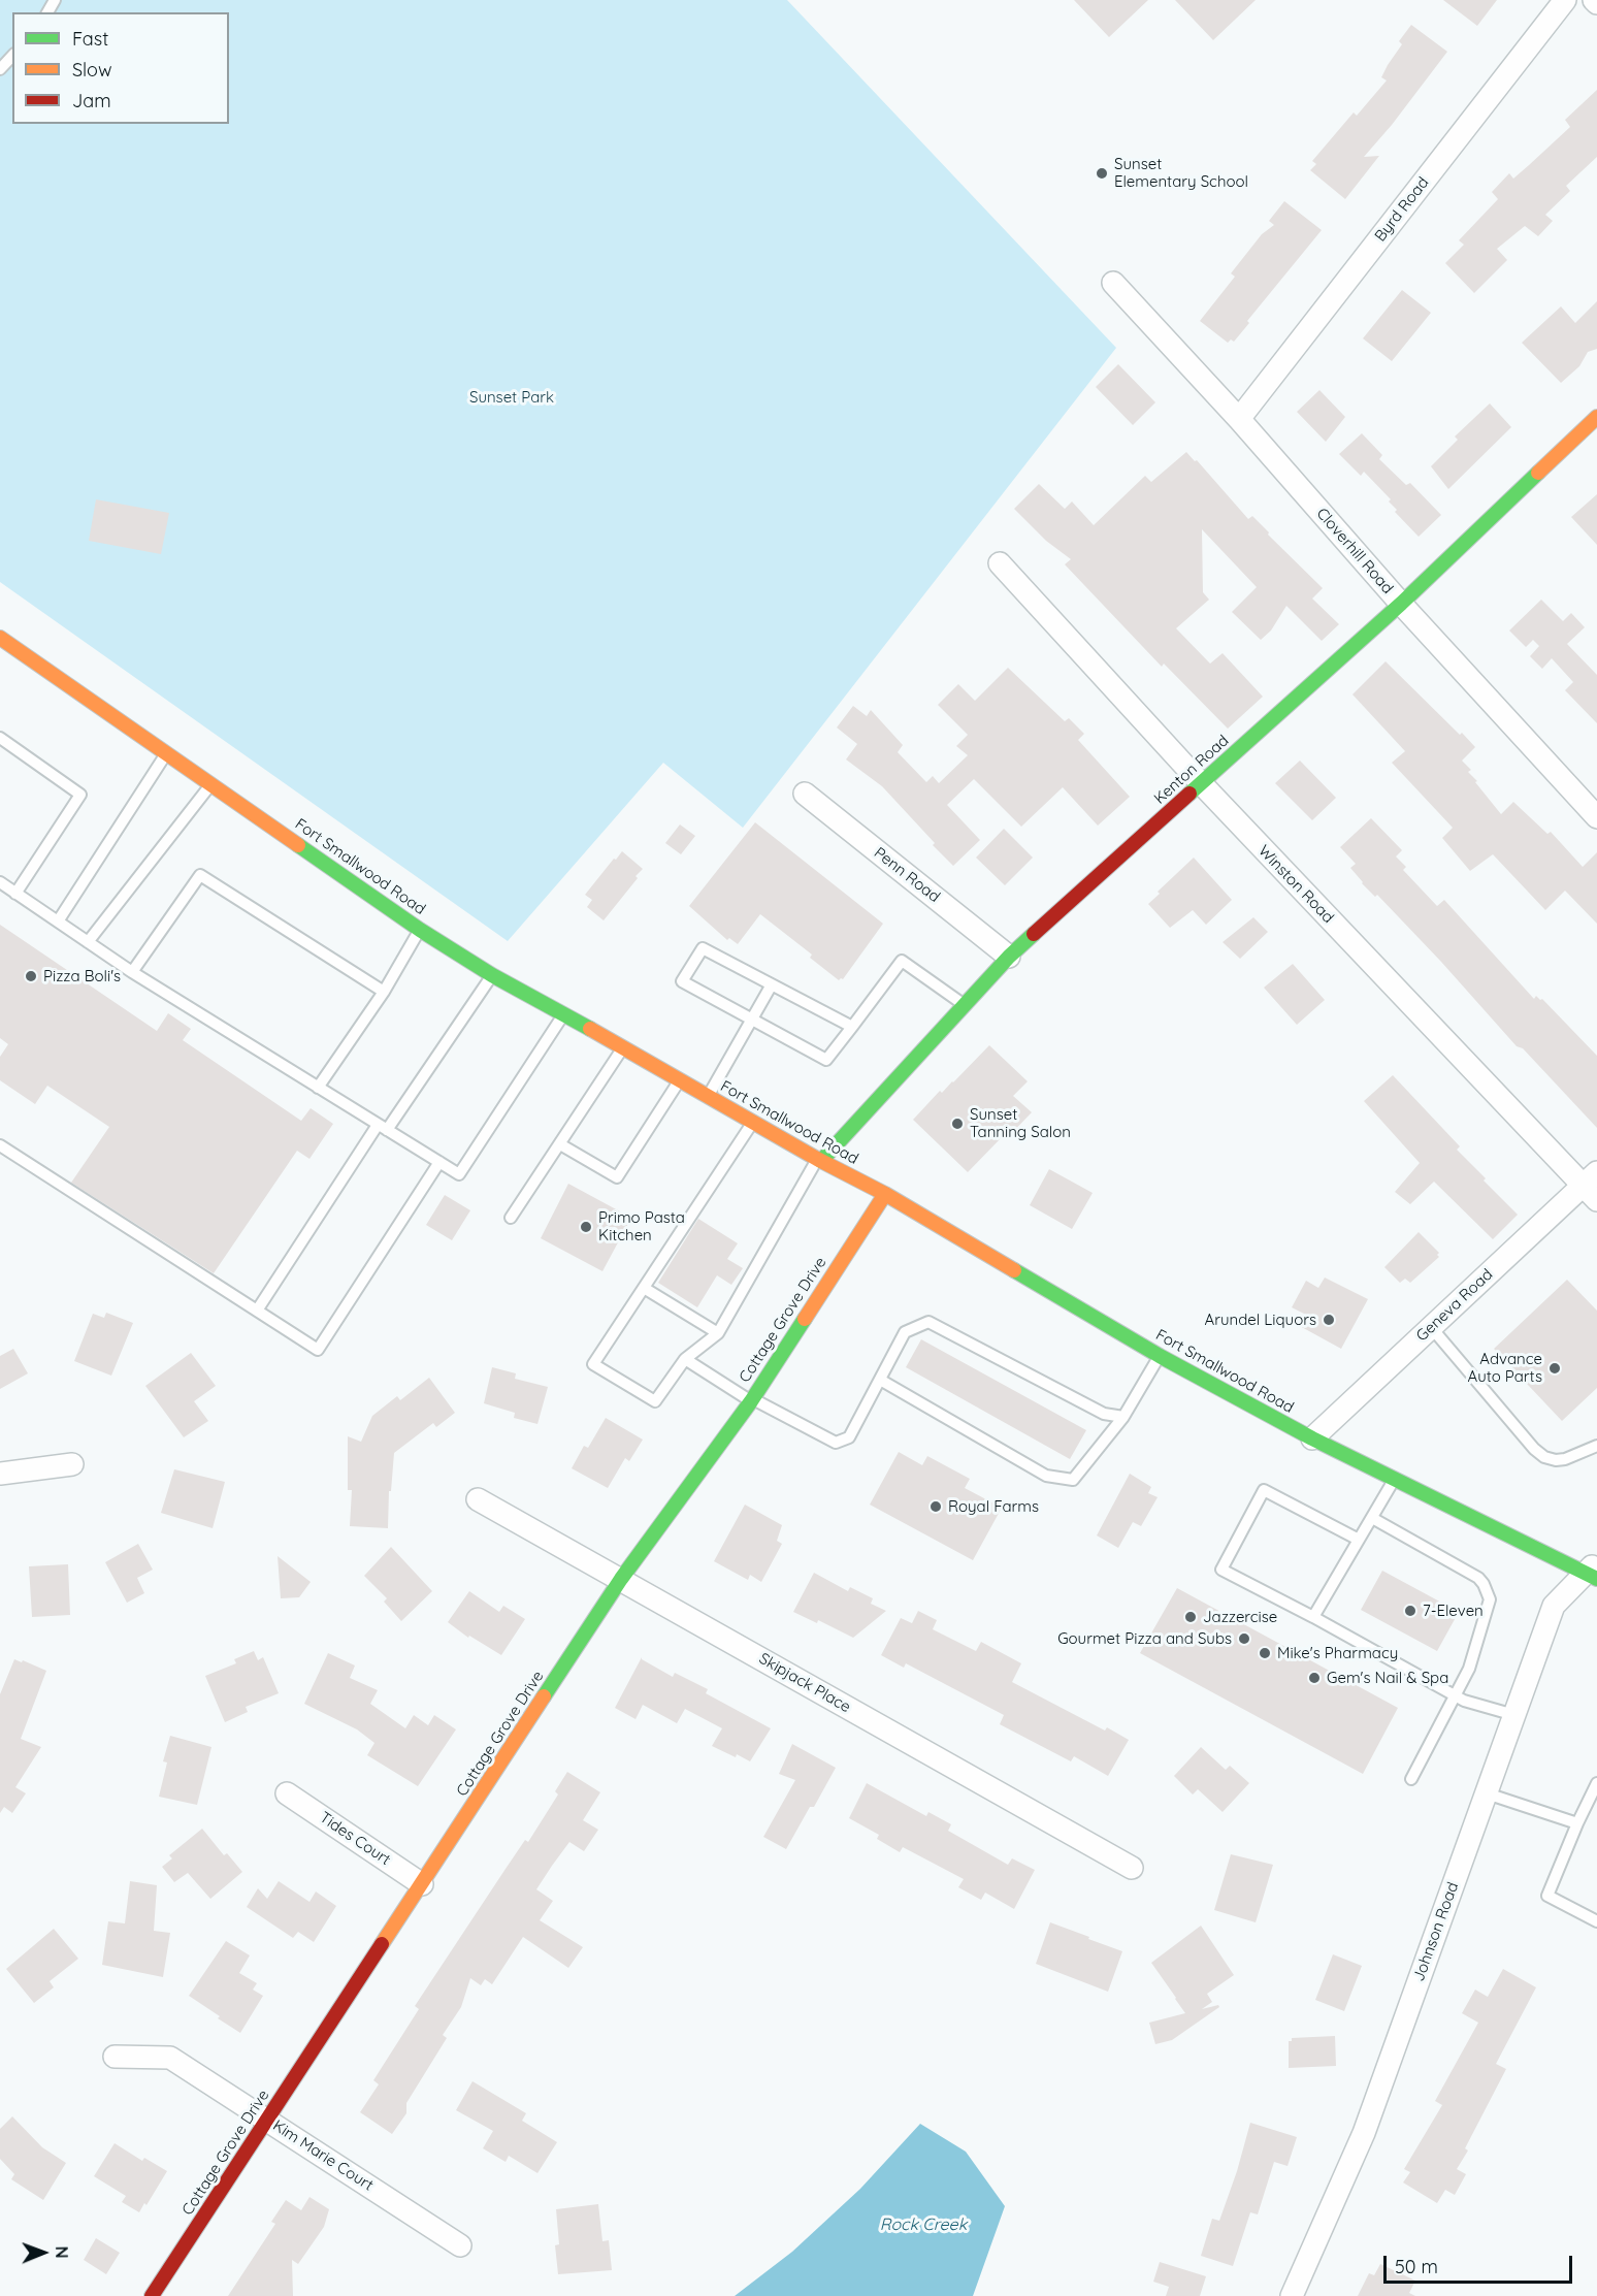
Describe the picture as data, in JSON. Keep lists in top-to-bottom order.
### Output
{
  "streets": {
    "street": [
      "Byrd Road",
      "Cloverhill Road",
      "Kenton Road",
      "Fort Smallwood Road",
      "Penn Road",
      "Winston Road",
      "Geneva Road",
      "Cottage Grove Drive",
      "Skipjack Place",
      "Tides Court",
      "Johnson Road",
      "Kim Marie Court"
    ]
  },
  "crossings": [
    ["Byrd Road", "Cloverhill Road"],
    ["Cloverhill Road", "Kenton Road"],
    ["Kenton Road", "Fort Smallwood Road"],
    ["Kenton Road", "Penn Road"],
    ["Kenton Road", "Winston Road"],
    ["Fort Smallwood Road", "Geneva Road"],
    ["Fort Smallwood Road", "Cottage Grove Drive"],
    ["Fort Smallwood Road", "Johnson Road"],
    ["Winston Road", "Geneva Road"],
    ["Cottage Grove Drive", "Skipjack Place"],
    ["Cottage Grove Drive", "Tides Court"],
    ["Cottage Grove Drive", "Kim Marie Court"]
  ],
  "water": ["Rock Creek"],
  "parks": ["Sunset Park"],
  "places": [
    "Sunset Elementary School",
    "Pizza Boli's",
    "Sunset Tanning Salon",
    "Primo Pasta Kitchen",
    "Arundel Liquors",
    "Advance Auto Parts",
    "Royal Farms",
    "7-Eleven",
    "Jazzercise",
    "Gourmet Pizza and Subs",
    "Mike's Pharmacy",
    "Gem's Nail & Spa"
  ],
  "legend": ["Fast", "Slow", "Jam"],
  "scale_bar": "50 m",
  "north": "right"
}
